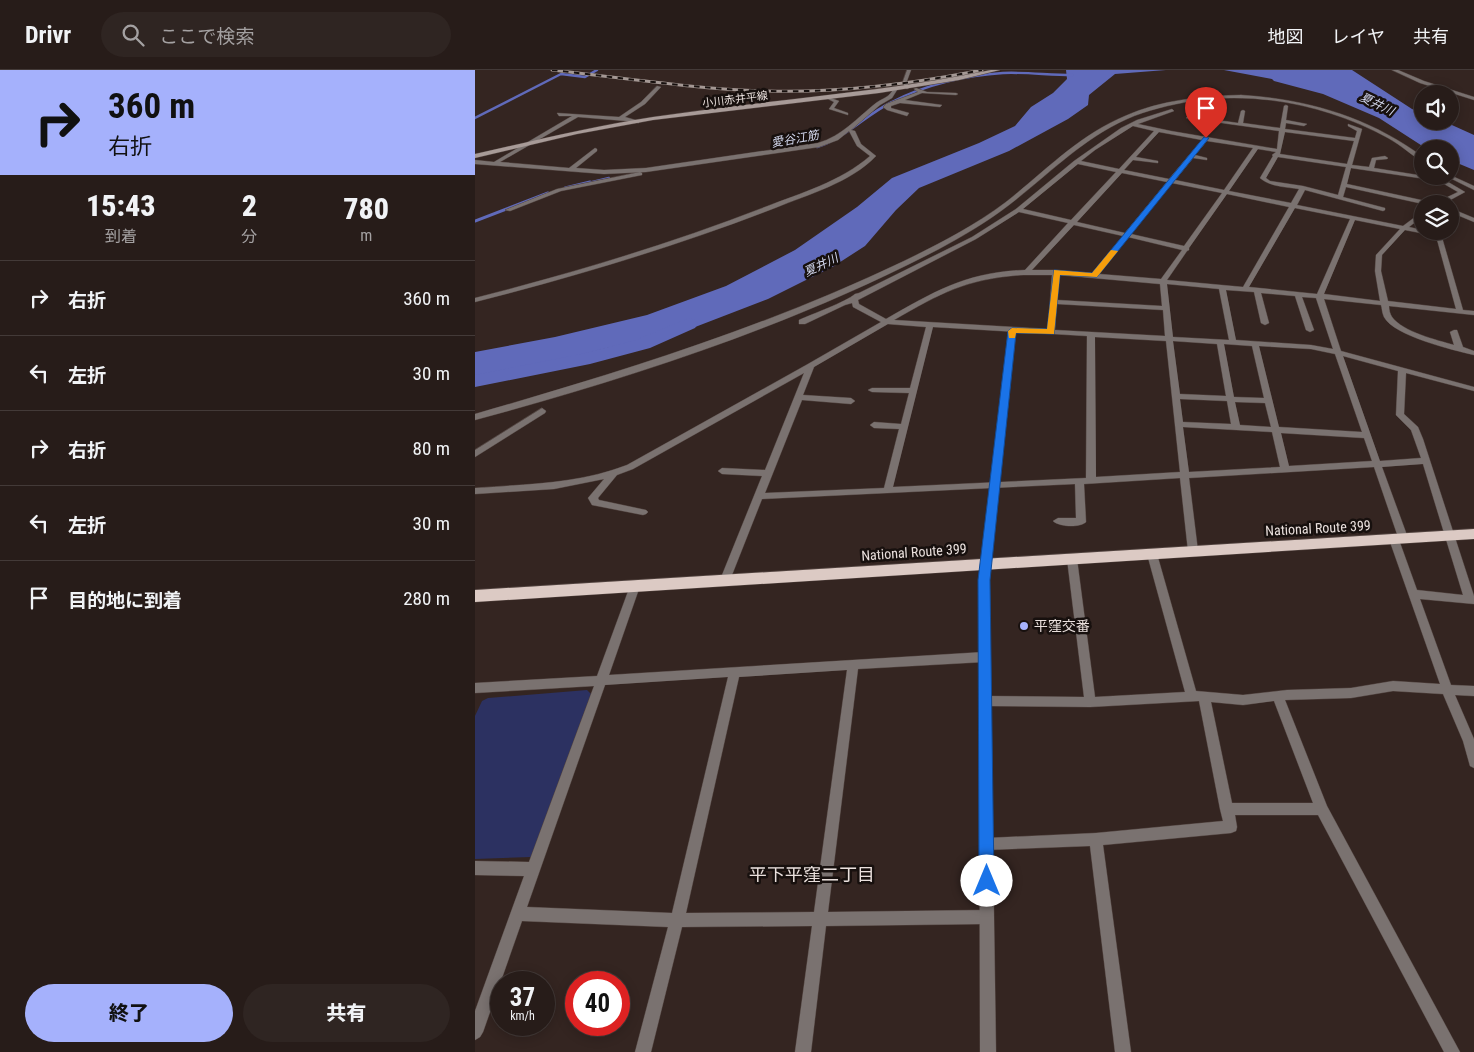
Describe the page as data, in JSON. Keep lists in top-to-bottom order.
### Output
{
  "streets": {
    "highway": ["National Route 399"],
    "main road": ["小川赤井平線"]
  },
  "districts": ["平下平窪二丁目"],
  "water": ["夏井川", "愛谷江筋"],
  "places": ["平窪交番"],
  "page": {
    "header": "Drivr",
    "search": "ここで検索",
    "nav": ["地図", "レイヤ", "共有"],
    "turn": ["360 m", "右折"],
    "eta": [
      "15:43",
      "到着",
      "2",
      "分",
      "780",
      "m"
    ],
    "list": [
      {
        "name": "右折",
        "value": "360 m"
      },
      {
        "name": "左折",
        "value": "30 m"
      },
      {
        "name": "右折",
        "value": "80 m"
      },
      {
        "name": "左折",
        "value": "30 m"
      },
      {
        "name": "目的地に到着",
        "value": "280 m"
      }
    ],
    "speed": "37 km/h",
    "limit": "40",
    "buttons": ["終了", "共有"]
  }
}
